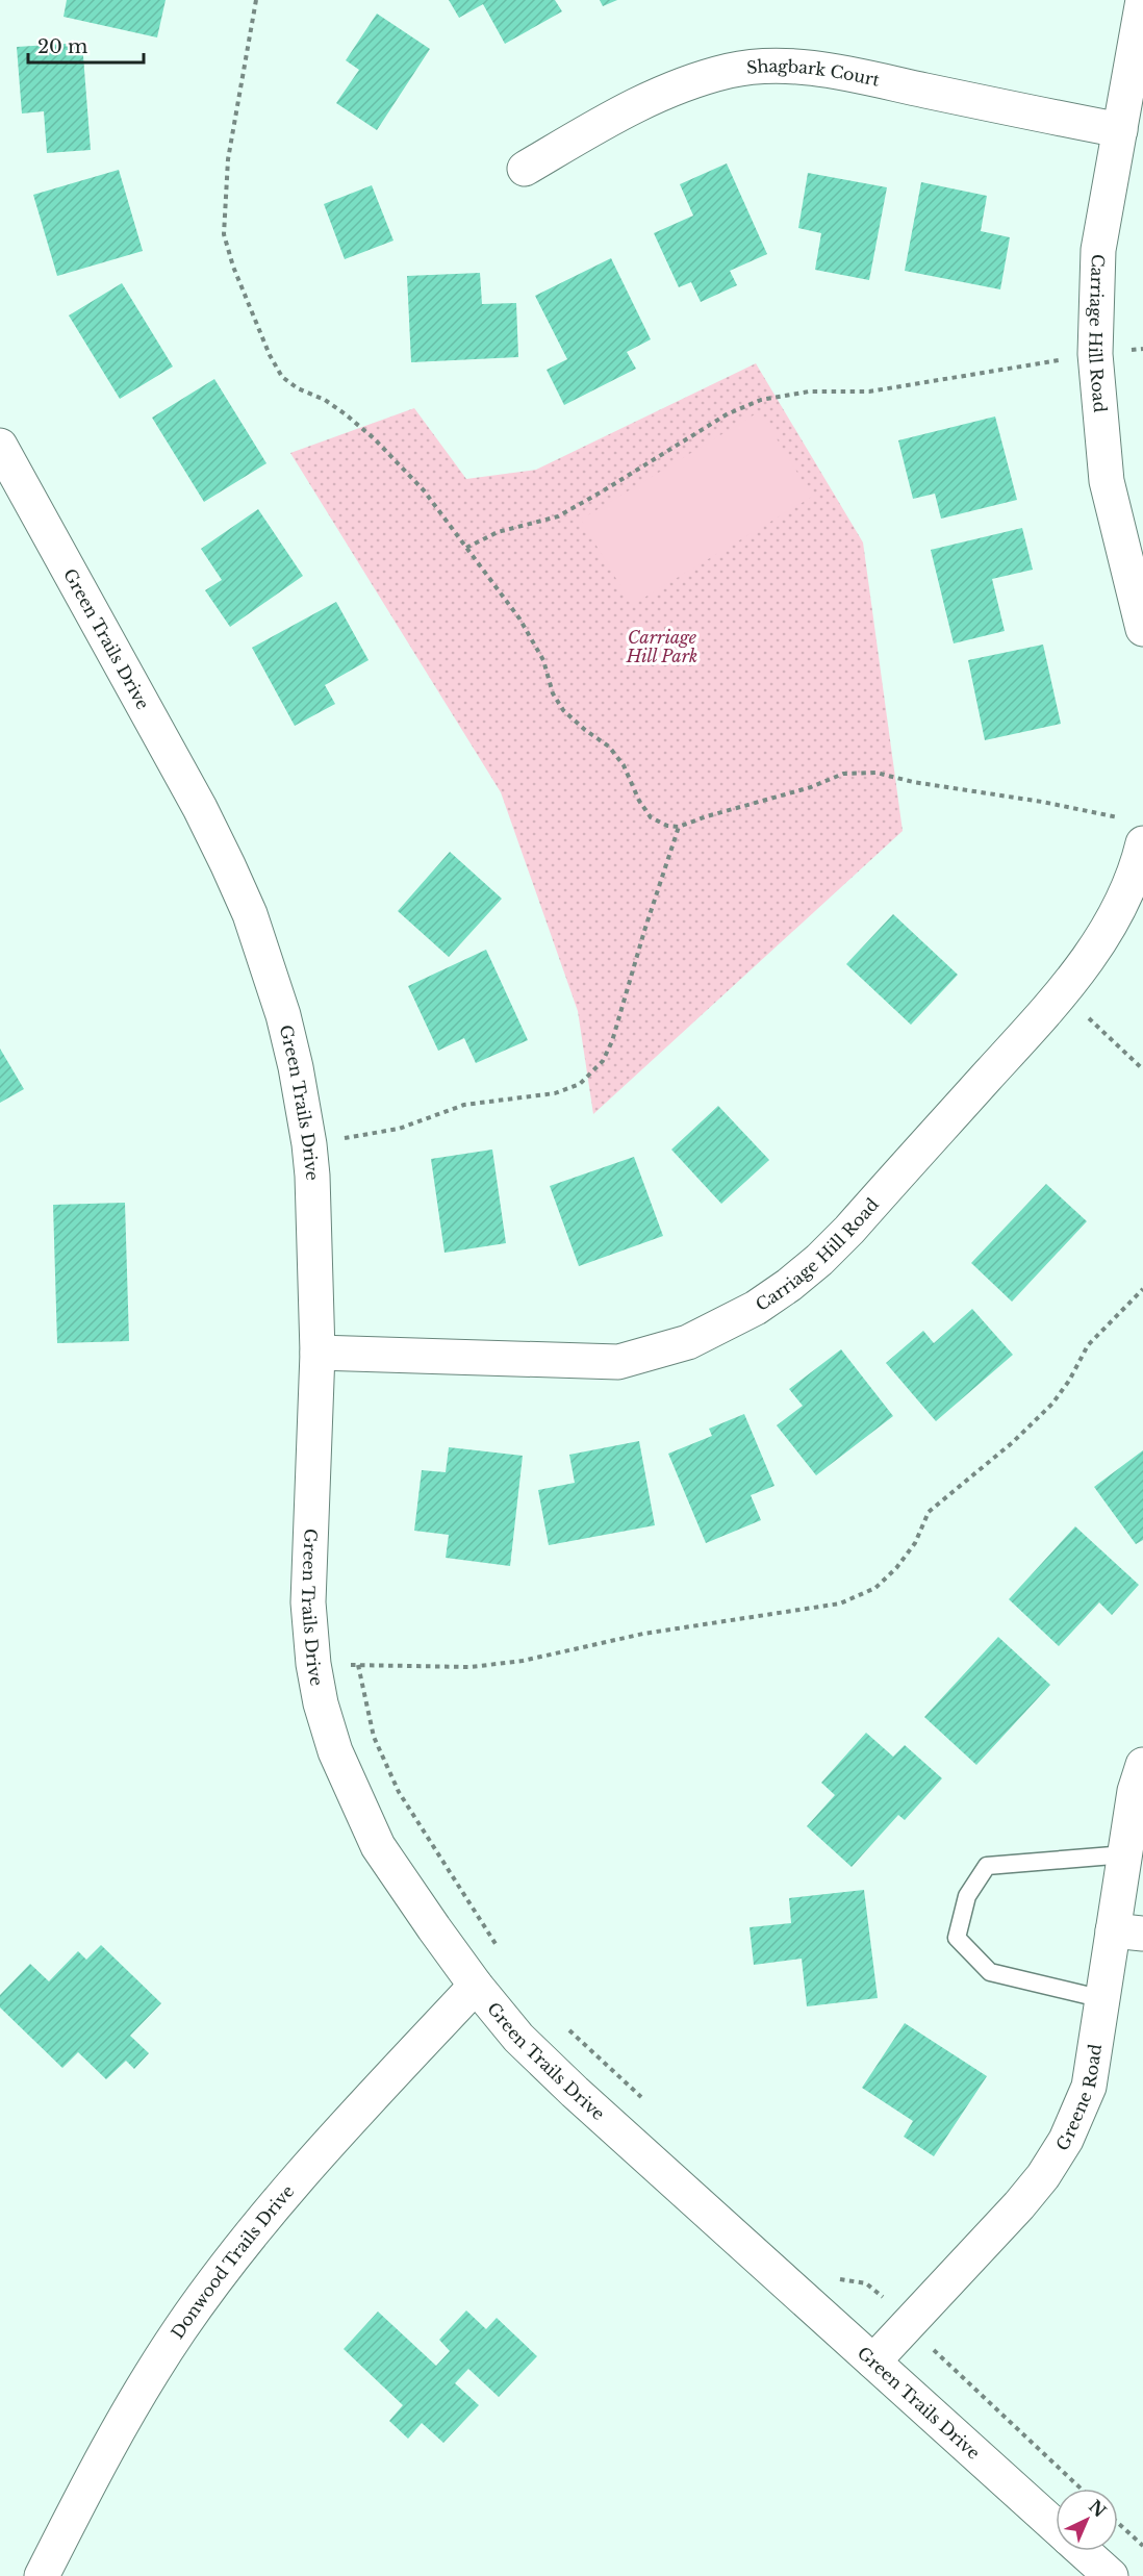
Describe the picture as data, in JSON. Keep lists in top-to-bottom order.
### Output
{
  "streets": {
    "street": [
      "Shagbark Court",
      "Carriage Hill Road",
      "Green Trails Drive",
      "Greene Road",
      "Donwood Trails Drive"
    ]
  },
  "crossings": [
    ["Shagbark Court", "Carriage Hill Road"],
    ["Carriage Hill Road", "Green Trails Drive"],
    ["Green Trails Drive", "Greene Road"],
    ["Green Trails Drive", "Donwood Trails Drive"]
  ],
  "parks": ["Carriage Hill Park"],
  "scale_bar": "20 m",
  "north": "top right"
}
